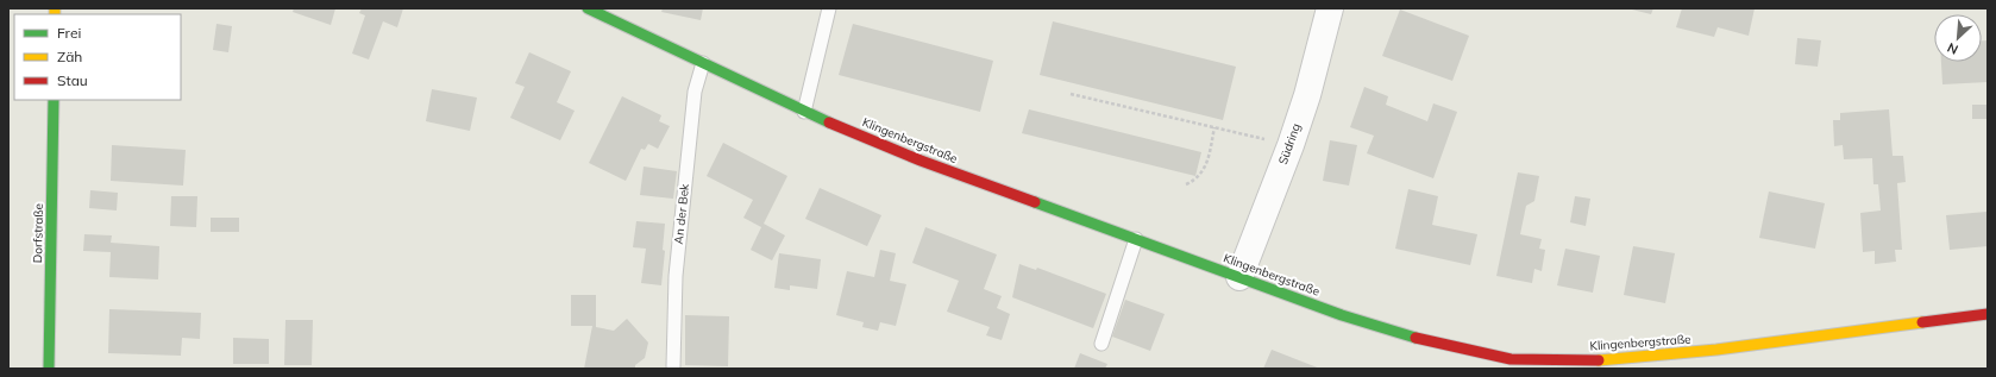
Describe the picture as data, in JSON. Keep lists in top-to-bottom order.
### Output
{
  "streets": {
    "street": ["Klingenbergstraße", "Südring", "Dorfstraße"],
    "lane": ["An der Bek"]
  },
  "crossings": [
    ["Klingenbergstraße", "Südring"],
    ["Klingenbergstraße", "An der Bek"]
  ],
  "legend": ["Frei", "Zäh", "Stau"],
  "north": "bottom left"
}
